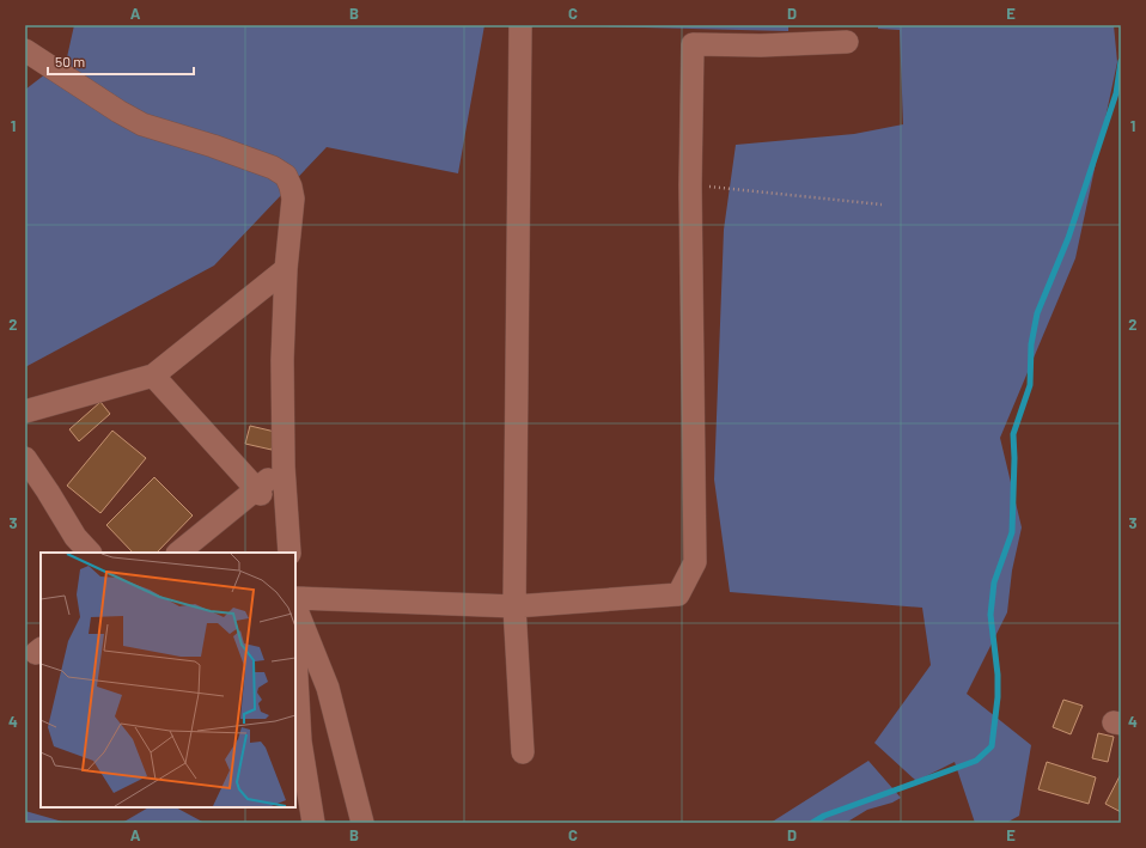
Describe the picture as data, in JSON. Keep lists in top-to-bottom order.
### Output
{
  "scale_bar": "50 m",
  "grid": {
    "columns": [
      "A",
      "B",
      "C",
      "D",
      "E"
    ],
    "rows": [
      "1",
      "2",
      "3",
      "4"
    ]
  }
}
